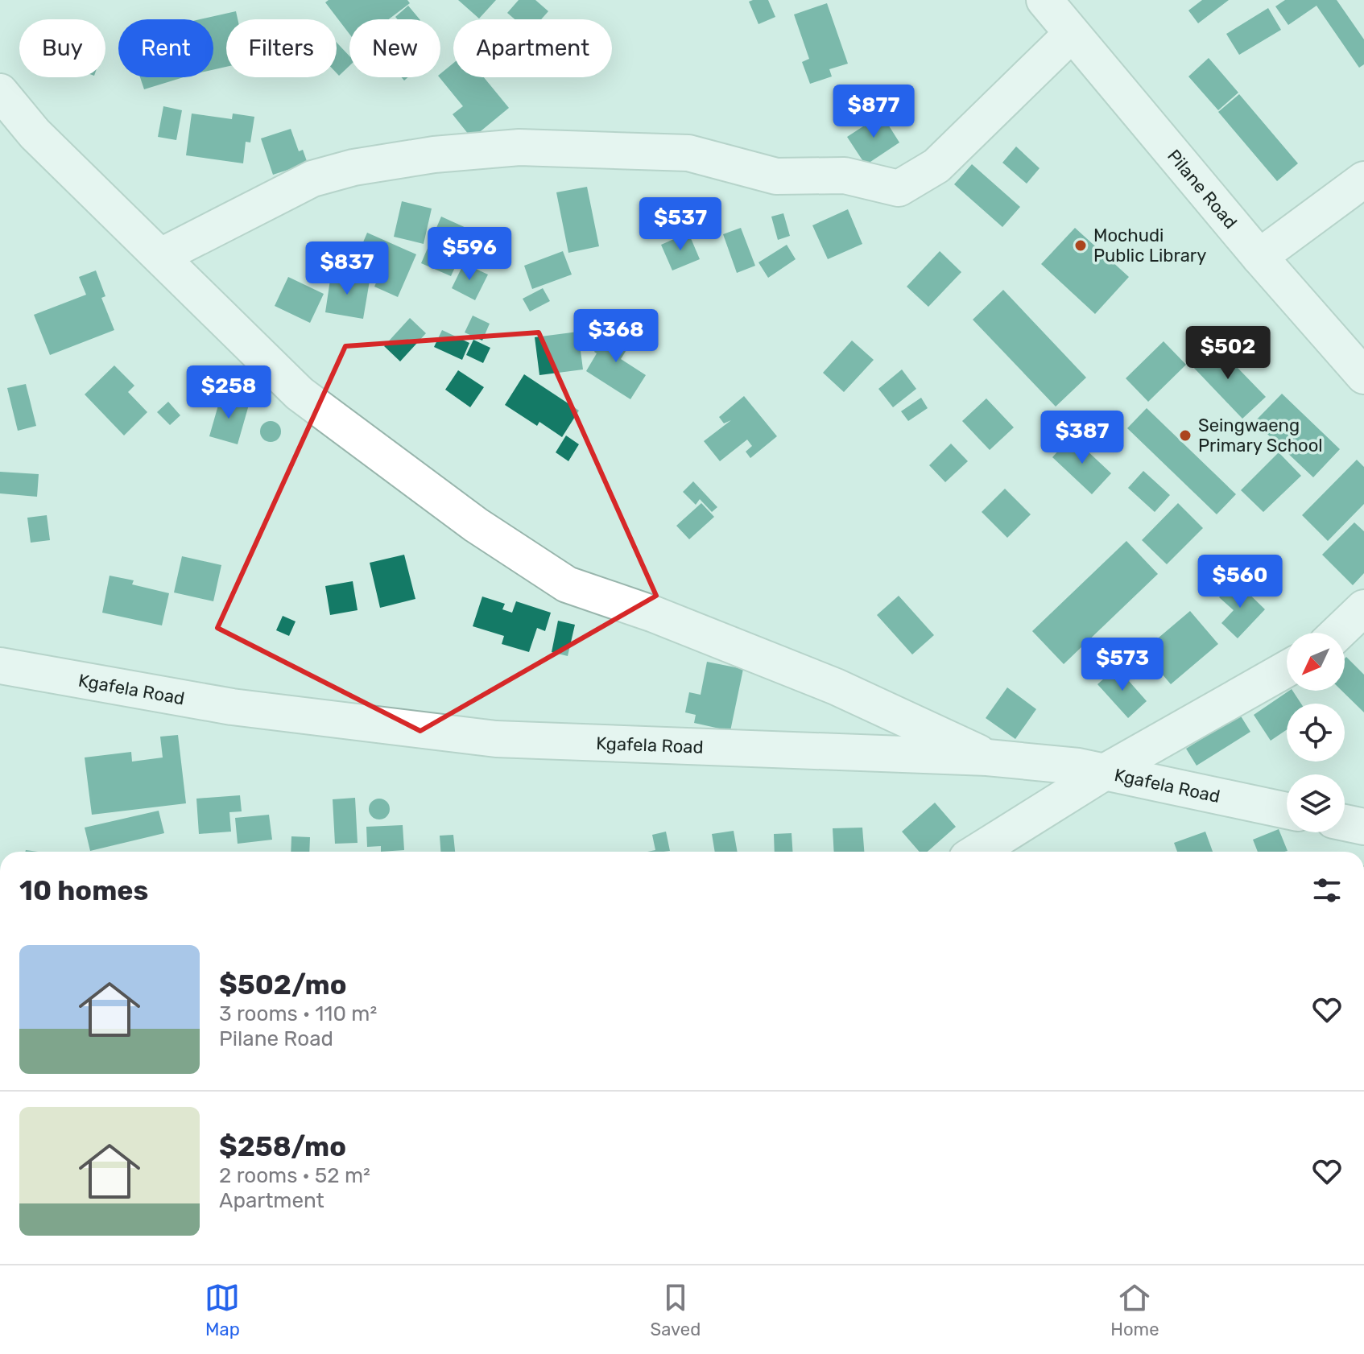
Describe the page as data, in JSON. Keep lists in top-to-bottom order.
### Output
{
  "streets": {
    "street": ["Pilane Road", "Kgafela Road"]
  },
  "places": ["Mochudi Public Library", "Seingwaeng Primary School"],
  "north": "bottom left",
  "page": {
    "chip": [
      "Buy",
      "Rent",
      "Filters",
      "New",
      "Apartment"
    ],
    "price": [
      "$877",
      "$537",
      "$596",
      "$837",
      "$368",
      "$502",
      "$258",
      "$387",
      "$560",
      "$573"
    ],
    "heading": "10 homes",
    "list": [
      {
        "name": "$502/mo",
        "note": "3 rooms · 110 m² · Pilane Road"
      },
      {
        "name": "$258/mo",
        "note": "2 rooms · 52 m² · Apartment"
      }
    ],
    "tabs": ["Map", "Saved", "Home"]
  }
}
